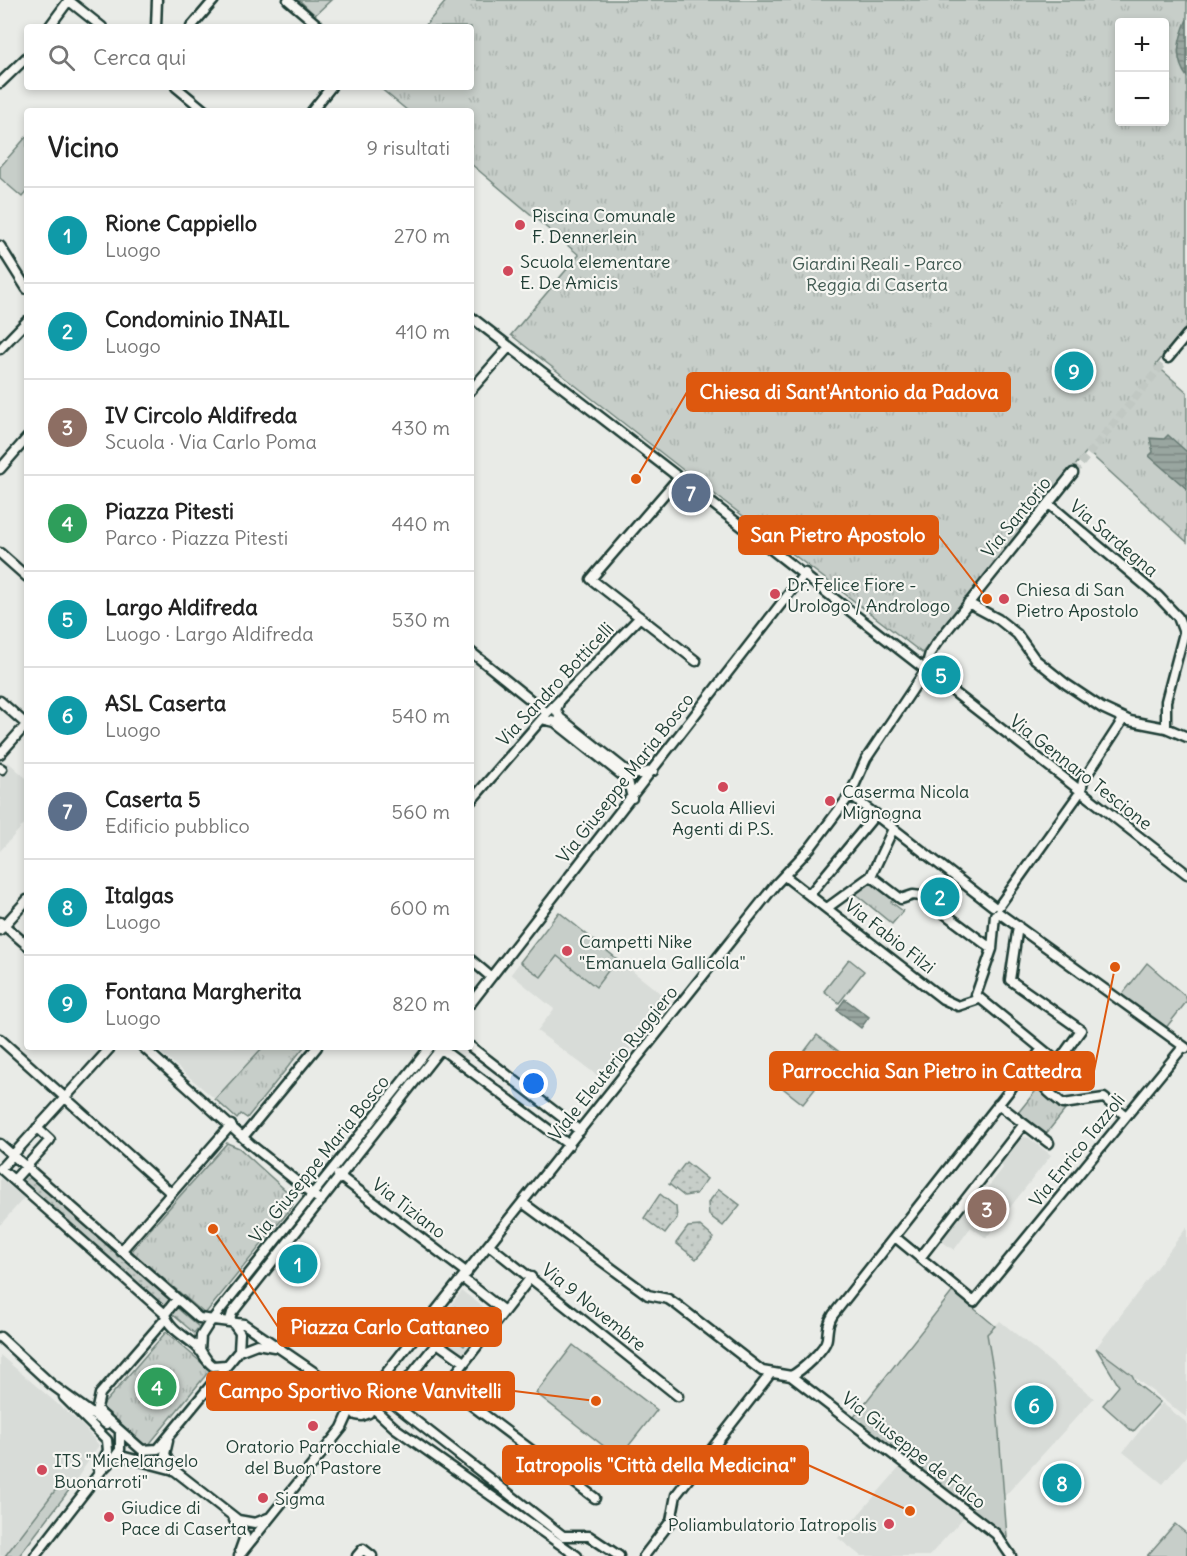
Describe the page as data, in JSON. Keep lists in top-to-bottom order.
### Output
{
  "streets": {
    "street": [
      "Via Santorio",
      "Via Sardegna",
      "Via Sandro Botticelli",
      "Via Gennaro Tescione",
      "Via Giuseppe Maria Bosco",
      "Via Fabio Filzi",
      "Viale Eleuterio Ruggiero",
      "Via Enrico Tazzoli",
      "Via Tiziano",
      "Via 9 Novembre",
      "Via Giuseppe de Falco"
    ]
  },
  "crossings": [
    ["Via Santorio", "Via Sardegna"],
    ["Via Santorio", "Via Gennaro Tescione"],
    ["Via Santorio", "Viale Eleuterio Ruggiero"],
    ["Via Gennaro Tescione", "Via Giuseppe Maria Bosco"],
    ["Via Gennaro Tescione", "Viale Eleuterio Ruggiero"],
    ["Via Giuseppe Maria Bosco", "Via Tiziano"],
    ["Via Fabio Filzi", "Viale Eleuterio Ruggiero"],
    ["Viale Eleuterio Ruggiero", "Via Tiziano"],
    ["Viale Eleuterio Ruggiero", "Via 9 Novembre"]
  ],
  "parks": ["Giardini Reali - Parco Reggia di Caserta"],
  "places": [
    "Piscina Comunale F. Dennerlein",
    "Scuola elementare E. De Amicis",
    "Chiesa di Sant'Antonio da Padova",
    "Dr. Felice Fiore - Urologo / Andrologo",
    "San Pietro Apostolo",
    "Chiesa di San Pietro Apostolo",
    "Scuola Allievi Agenti di P.S.",
    "Caserma Nicola Mignogna",
    "Campetti Nike \"Emanuela Gallicola\"",
    "Parrocchia San Pietro in Cattedra",
    "Piazza Carlo Cattaneo",
    "Campo Sportivo Rione Vanvitelli",
    "Oratorio Parrocchiale del Buon Pastore",
    "ITS \"Michelangelo Buonarroti\"",
    "Sigma",
    "Iatropolis \"Città della Medicina\"",
    "Giudice di Pace di Caserta",
    "Poliambulatorio Iatropolis"
  ],
  "page": {
    "map_buttons": ["+", "−"],
    "search": "Cerca qui",
    "heading": ["Vicino", "9 risultati"],
    "list": [
      {
        "mark": "1",
        "name": "Rione Cappiello",
        "note": "Luogo",
        "value": "270 m"
      },
      {
        "mark": "2",
        "name": "Condominio INAIL",
        "note": "Luogo",
        "value": "410 m"
      },
      {
        "mark": "3",
        "name": "IV Circolo Aldifreda",
        "note": "Scuola · Via Carlo Poma",
        "value": "430 m"
      },
      {
        "mark": "4",
        "name": "Piazza Pitesti",
        "note": "Parco · Piazza Pitesti",
        "value": "440 m"
      },
      {
        "mark": "5",
        "name": "Largo Aldifreda",
        "note": "Luogo · Largo Aldifreda",
        "value": "530 m"
      },
      {
        "mark": "6",
        "name": "ASL Caserta",
        "note": "Luogo",
        "value": "540 m"
      },
      {
        "mark": "7",
        "name": "Caserta 5",
        "note": "Edificio pubblico",
        "value": "560 m"
      },
      {
        "mark": "8",
        "name": "Italgas",
        "note": "Luogo",
        "value": "600 m"
      },
      {
        "mark": "9",
        "name": "Fontana Margherita",
        "note": "Luogo",
        "value": "820 m"
      }
    ],
    "pins": [
      "9",
      "7",
      "5",
      "2",
      "3",
      "1",
      "4",
      "6",
      "8"
    ]
  }
}
